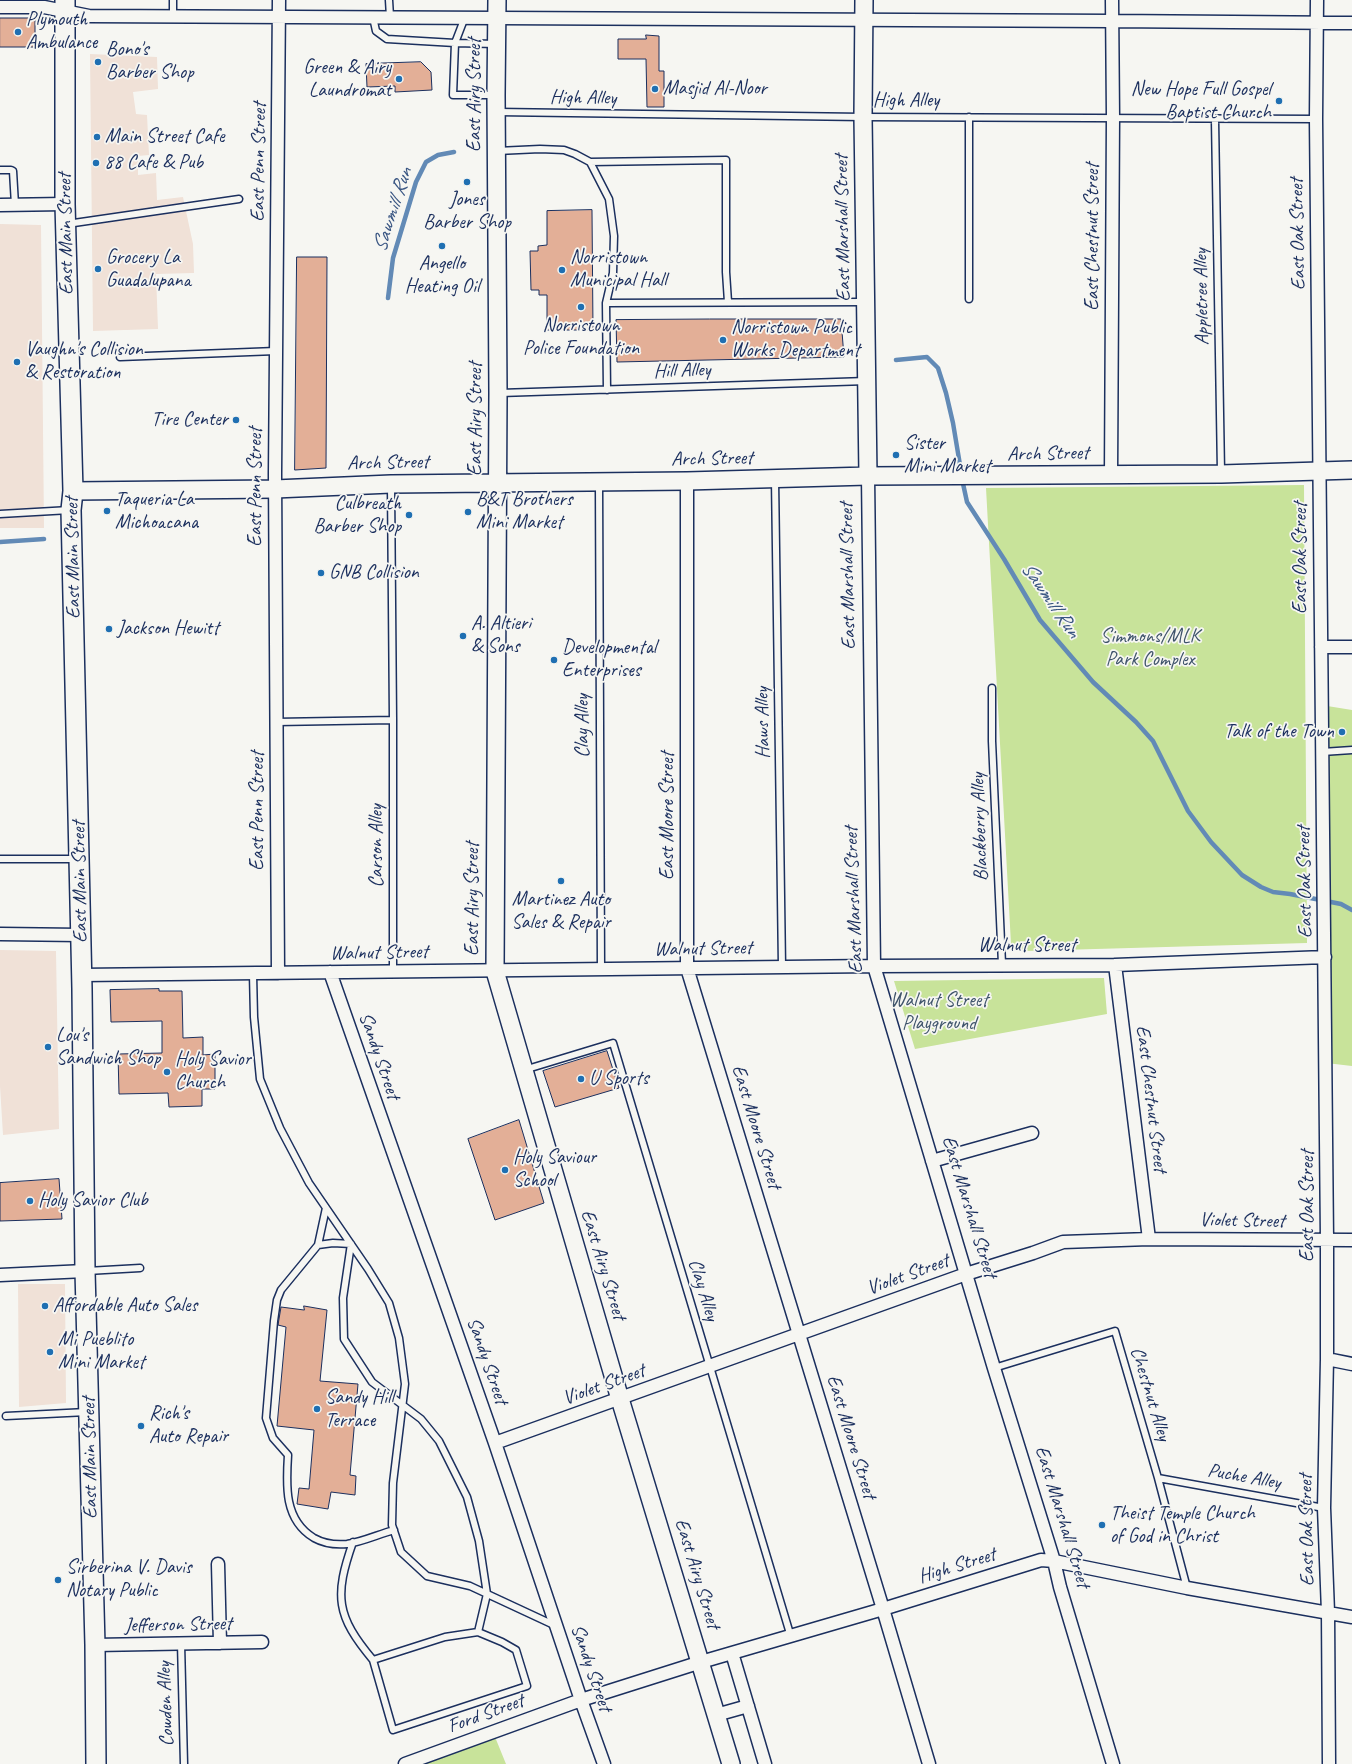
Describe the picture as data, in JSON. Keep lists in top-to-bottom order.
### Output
{
  "streets": {
    "main road": [
      "East Airy Street",
      "East Marshall Street",
      "East Main Street",
      "Arch Street"
    ],
    "street": [
      "East Penn Street",
      "East Oak Street",
      "East Chestnut Street",
      "East Moore Street",
      "Walnut Street",
      "Sandy Street",
      "Violet Street",
      "High Street",
      "Jefferson Street",
      "Ford Street"
    ],
    "lane": [
      "High Alley",
      "Appletree Alley",
      "Hill Alley",
      "Haws Alley",
      "Clay Alley",
      "Blackberry Alley",
      "Carson Alley",
      "Chestnut Alley",
      "Puche Alley",
      "Cowden Alley"
    ]
  },
  "crossings": [
    ["East Airy Street", "High Alley"],
    ["East Airy Street", "Hill Alley"],
    ["East Airy Street", "Arch Street"],
    ["East Airy Street", "Clay Alley"],
    ["East Airy Street", "Walnut Street"],
    ["East Airy Street", "Violet Street"],
    ["East Airy Street", "High Street"],
    ["High Alley", "East Marshall Street"],
    ["High Alley", "East Oak Street"],
    ["High Alley", "East Chestnut Street"],
    ["High Alley", "Appletree Alley"],
    ["East Penn Street", "Arch Street"],
    ["East Penn Street", "Walnut Street"],
    ["East Marshall Street", "Hill Alley"],
    ["East Marshall Street", "Arch Street"],
    ["East Marshall Street", "Walnut Street"],
    ["East Marshall Street", "Violet Street"],
    ["East Marshall Street", "Chestnut Alley"],
    ["East Marshall Street", "High Street"],
    ["East Main Street", "Arch Street"],
    ["East Main Street", "Walnut Street"],
    ["East Main Street", "Jefferson Street"],
    ["East Oak Street", "Arch Street"],
    ["East Oak Street", "Walnut Street"],
    ["East Oak Street", "Violet Street"],
    ["East Oak Street", "Puche Alley"],
    ["East Oak Street", "High Street"],
    ["East Chestnut Street", "Arch Street"],
    ["East Chestnut Street", "Walnut Street"],
    ["East Chestnut Street", "Violet Street"],
    ["Appletree Alley", "Arch Street"],
    ["Arch Street", "Haws Alley"],
    ["Arch Street", "Clay Alley"],
    ["Arch Street", "East Moore Street"],
    ["Arch Street", "Carson Alley"],
    ["Haws Alley", "Walnut Street"],
    ["Clay Alley", "Walnut Street"],
    ["Clay Alley", "Violet Street"],
    ["Clay Alley", "High Street"],
    ["East Moore Street", "Walnut Street"],
    ["East Moore Street", "Violet Street"],
    ["East Moore Street", "High Street"],
    ["Blackberry Alley", "Walnut Street"],
    ["Carson Alley", "Walnut Street"],
    ["Walnut Street", "Sandy Street"],
    ["Sandy Street", "Violet Street"],
    ["Sandy Street", "High Street"],
    ["Sandy Street", "Ford Street"],
    ["Chestnut Alley", "Puche Alley"],
    ["Chestnut Alley", "High Street"],
    ["High Street", "Ford Street"],
    ["Jefferson Street", "Cowden Alley"]
  ],
  "water": ["Sawmill Run"],
  "parks": ["Simmons/MLK Park Complex", "Walnut Street Playground"],
  "places": [
    "Plymouth Ambulance",
    "Bono's Barber Shop",
    "Green & Airy Laundromat",
    "Masjid Al-Noor",
    "New Hope Full Gospel Baptist Church",
    "Main Street Cafe",
    "88 Cafe & Pub",
    "Jones Barber Shop",
    "Angello Heating Oil",
    "Grocery La Guadalupana",
    "Norristown Municipal Hall",
    "Norristown Police Foundation",
    "Norristown Public Works Department",
    "Vaughn's Collision & Restoration",
    "Tire Center",
    "Sister Mini Market",
    "Taqueria La Michoacana",
    "B&T Brothers Mini Market",
    "Culbreath Barber Shop",
    "GNB Collision",
    "Jackson Hewitt",
    "A. Altieri & Sons",
    "Developmental Enterprises",
    "Talk of the Town",
    "Martinez Auto Sales & Repair",
    "Lou's Sandwich Shop",
    "Holy Savior Church",
    "U Sports",
    "Holy Saviour School",
    "Holy Savior Club",
    "Affordable Auto Sales",
    "Mi Pueblito Mini Market",
    "Sandy Hill Terrace",
    "Rich's Auto Repair",
    "Theist Temple Church of God in Christ",
    "Sirberina V. Davis Notary Public"
  ]
}
